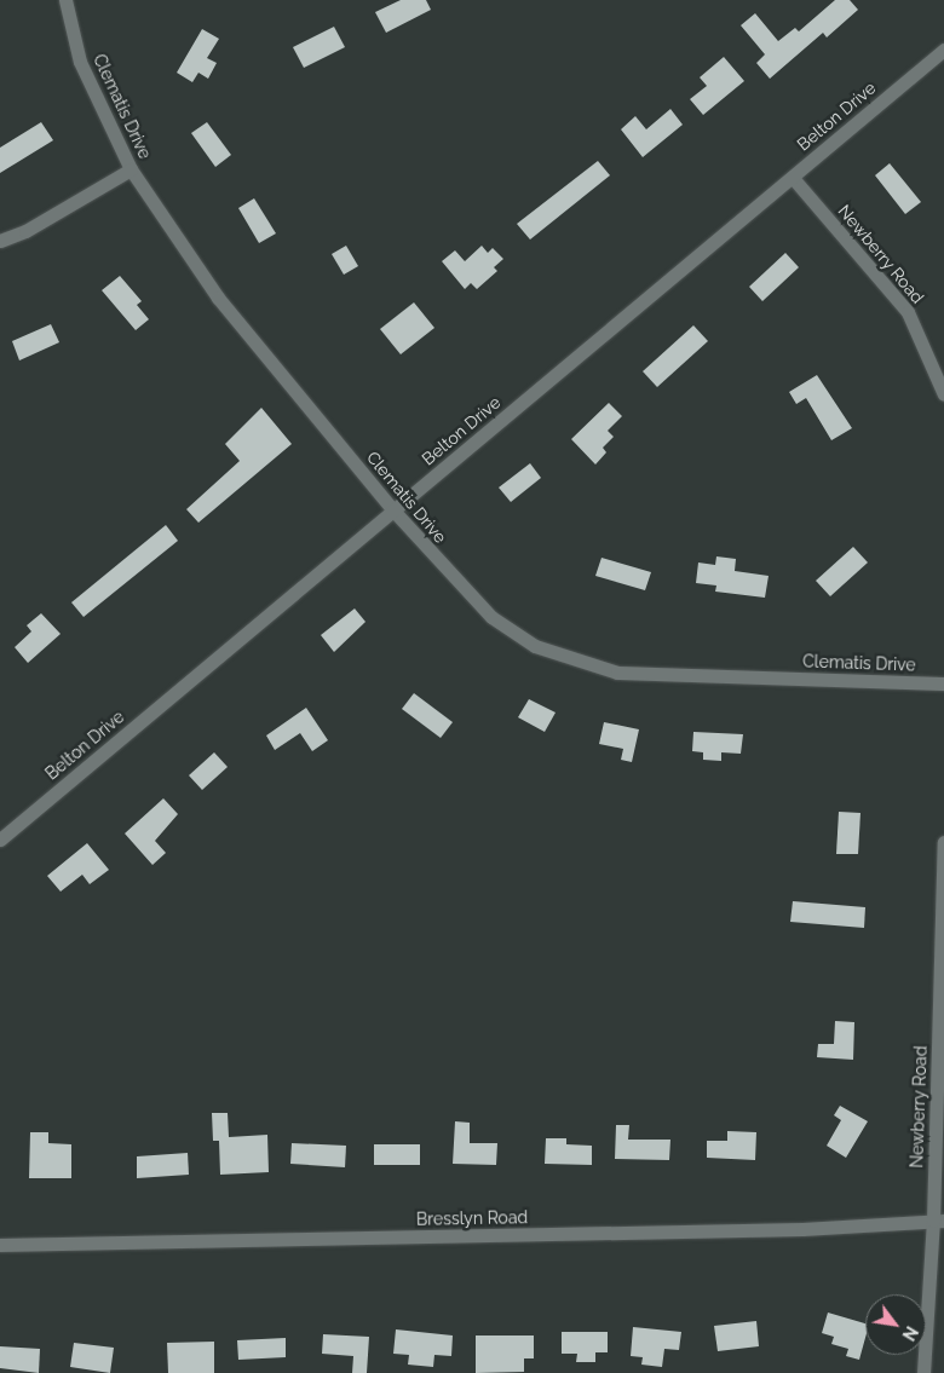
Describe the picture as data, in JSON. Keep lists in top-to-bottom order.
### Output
{
  "streets": {
    "street": [
      "Clematis Drive",
      "Belton Drive",
      "Newberry Road",
      "Bresslyn Road"
    ]
  },
  "crossings": [
    ["Clematis Drive", "Belton Drive"],
    ["Belton Drive", "Newberry Road"],
    ["Newberry Road", "Bresslyn Road"]
  ],
  "north": "bottom right"
}
